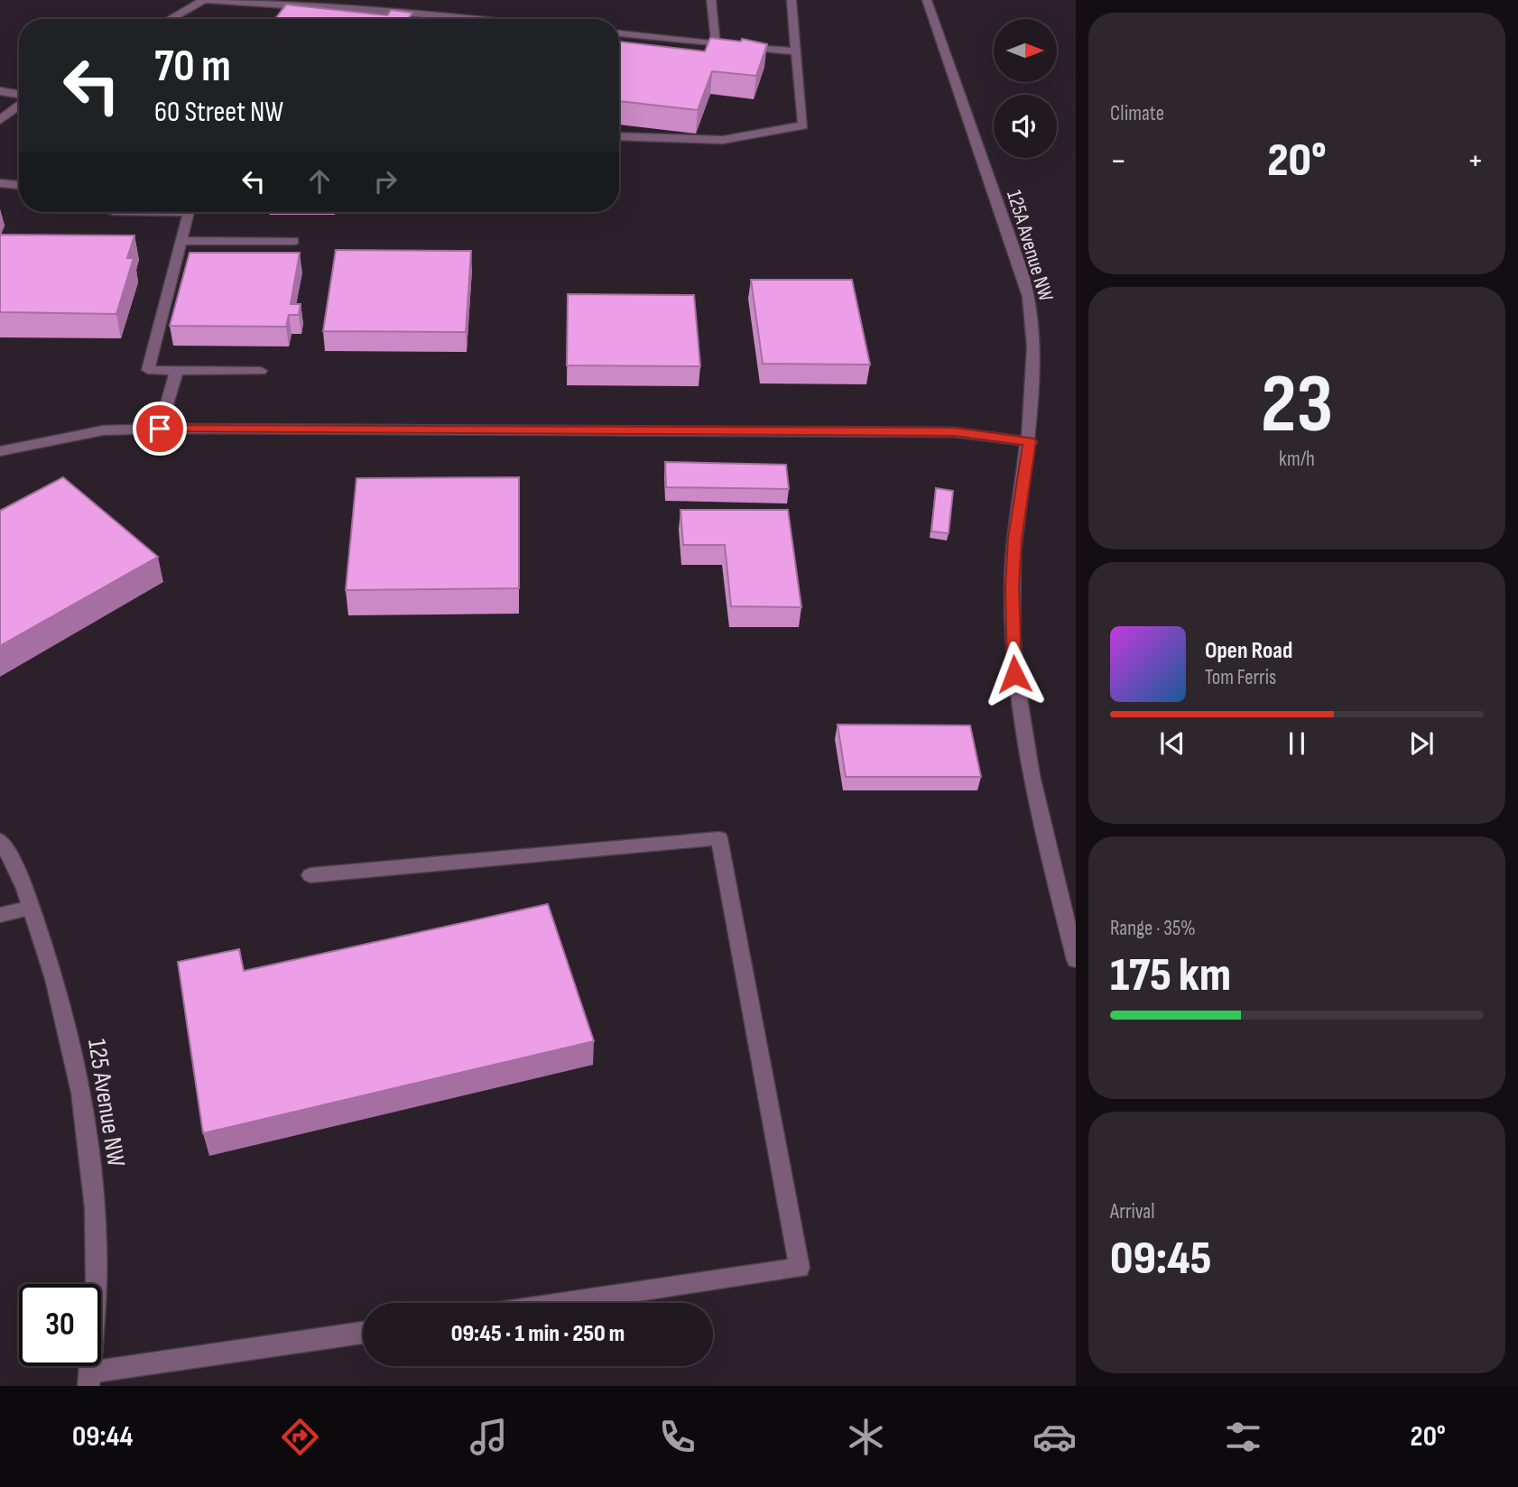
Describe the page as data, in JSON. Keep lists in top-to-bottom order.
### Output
{
  "streets": {
    "street": ["125A Avenue NW", "125 Avenue NW"]
  },
  "north": "right",
  "page": {
    "tile": [
      "Climate",
      ["23", "km/h"],
      ["Range · 35%", "175 km"],
      ["Arrival", "09:45"]
    ],
    "turn": ["70 m", "60 Street NW"],
    "heat": ["−", "20°", "+"],
    "song": ["Open Road", "Tom Ferris"],
    "limit": "30",
    "trip": "09:45 · 1 min · 250 m",
    "tabs": ["09:44", "20°"]
  }
}
